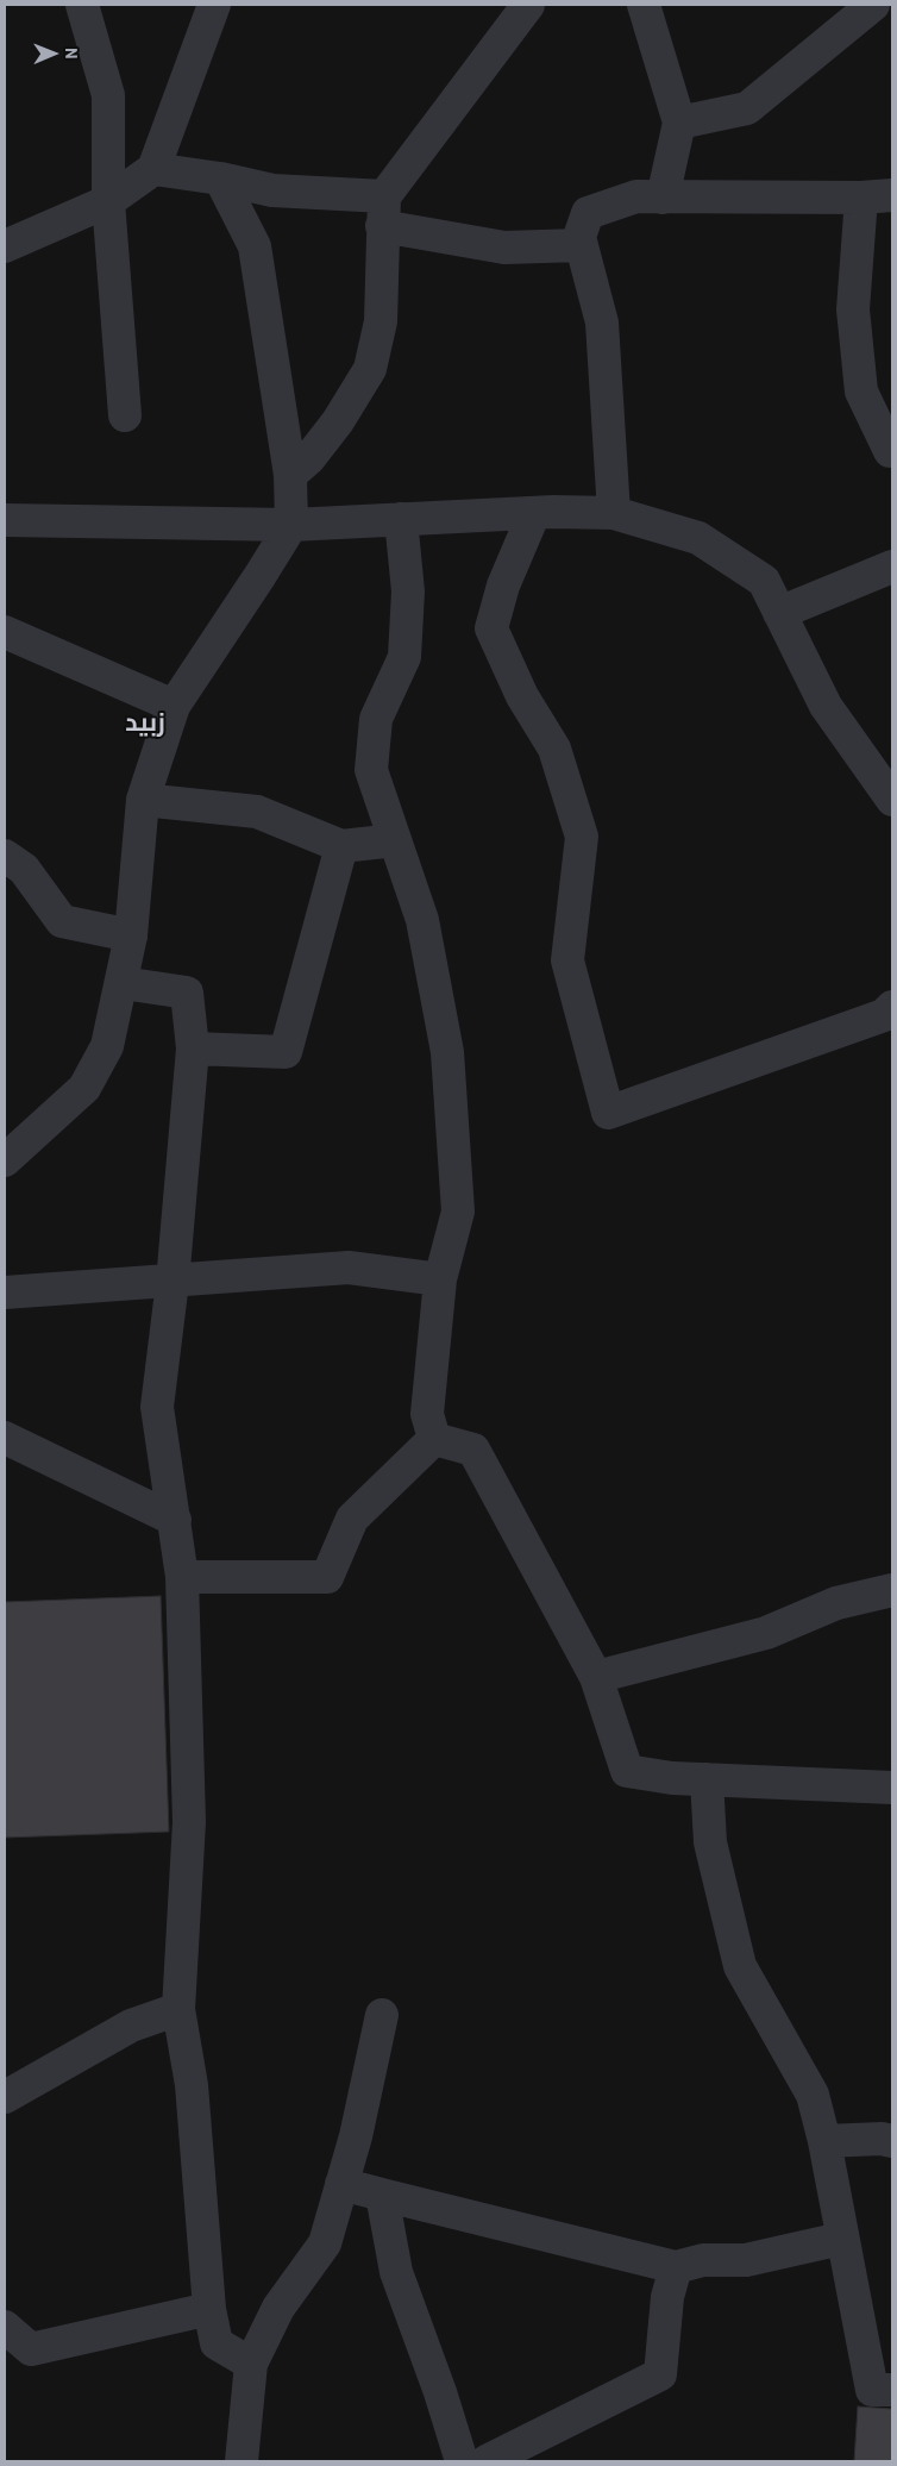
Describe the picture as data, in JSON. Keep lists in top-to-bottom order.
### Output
{
  "districts": ["زبيد"],
  "north": "right"
}
